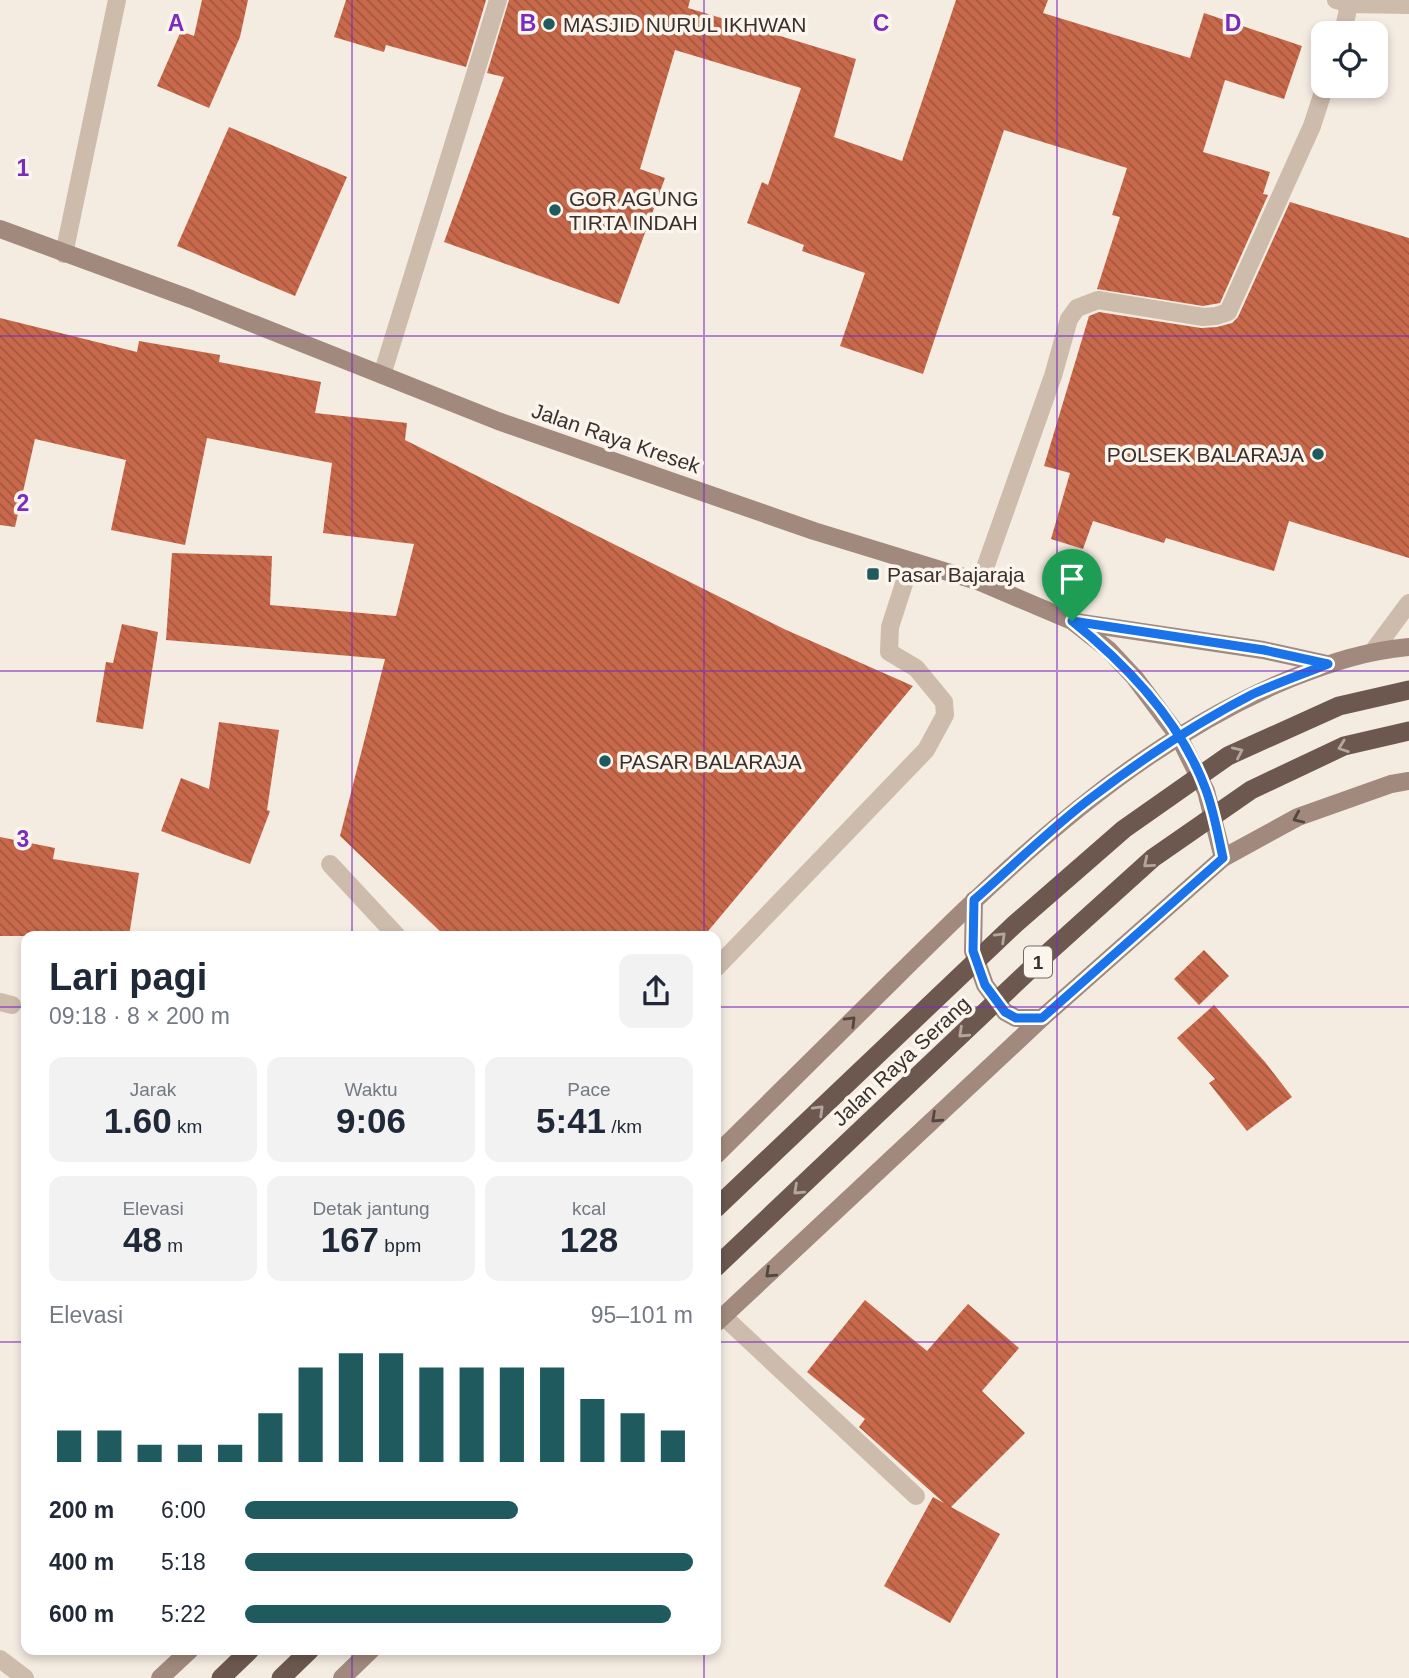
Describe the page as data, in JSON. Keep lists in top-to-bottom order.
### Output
{
  "streets": {
    "highway": ["1", "Jalan Raya Serang"],
    "main road": ["Jalan Raya Kresek"]
  },
  "places": {
    "other": [
      "MASJID NURUL IKHWAN",
      "GOR AGUNG TIRTA INDAH",
      "POLSEK BALARAJA",
      "PASAR BALARAJA"
    ],
    "transit": ["Pasar Bajaraja"]
  },
  "page": {
    "heading": ["Lari pagi", "09:18 · 8 × 200 m"],
    "stats": [
      ["Jarak", "1.60 km"],
      ["Waktu", "9:06"],
      ["Pace", "5:41 /km"],
      ["Elevasi", "48 m"],
      ["Detak jantung", "167 bpm"],
      ["kcal", "128"]
    ],
    "chart": ["Elevasi", "95–101 m"],
    "list": [
      {
        "name": "200 m",
        "note": "6:00"
      },
      {
        "name": "400 m",
        "note": "5:18"
      },
      {
        "name": "600 m",
        "note": "5:22"
      }
    ]
  },
  "grid": {
    "columns": [
      "A",
      "B",
      "C",
      "D"
    ],
    "rows": ["1", "2", "3"]
  }
}
